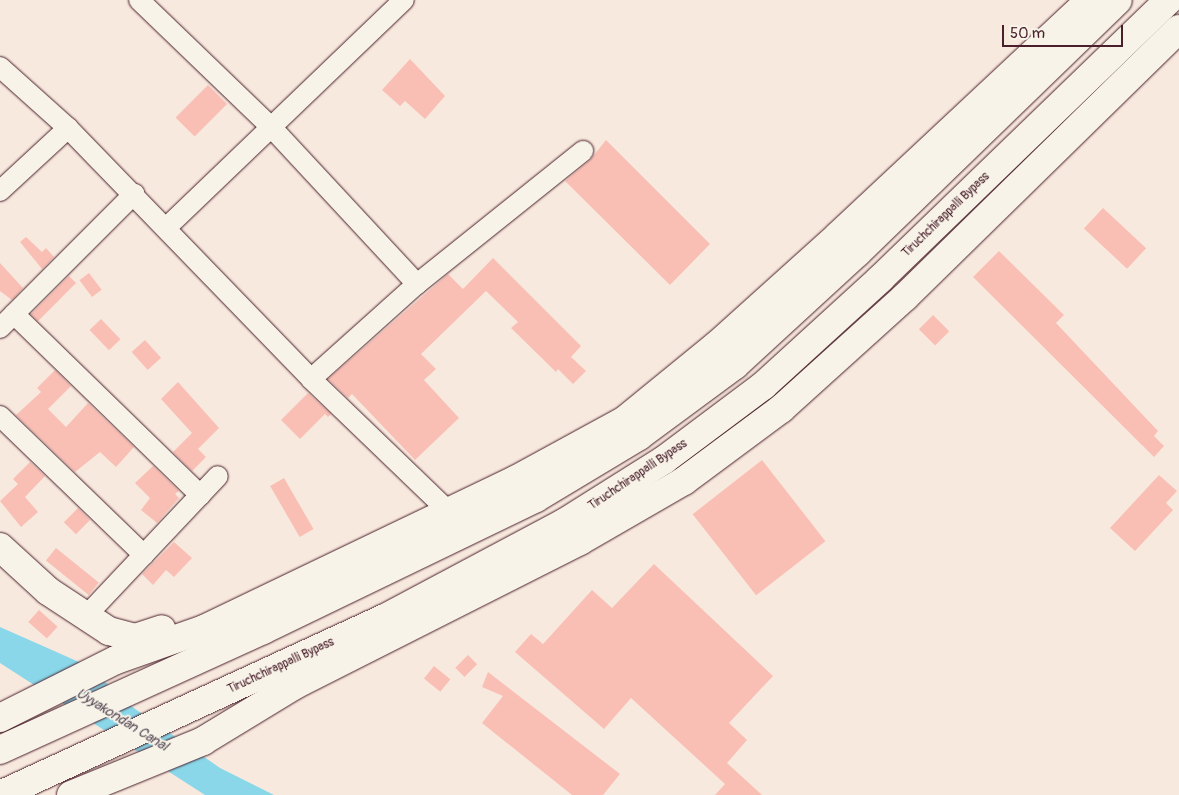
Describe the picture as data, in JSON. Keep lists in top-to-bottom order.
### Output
{
  "streets": {
    "main road": ["Tiruchchirappalli Bypass"]
  },
  "water": ["Uyyakondan Canal"],
  "scale_bar": "50 m"
}
